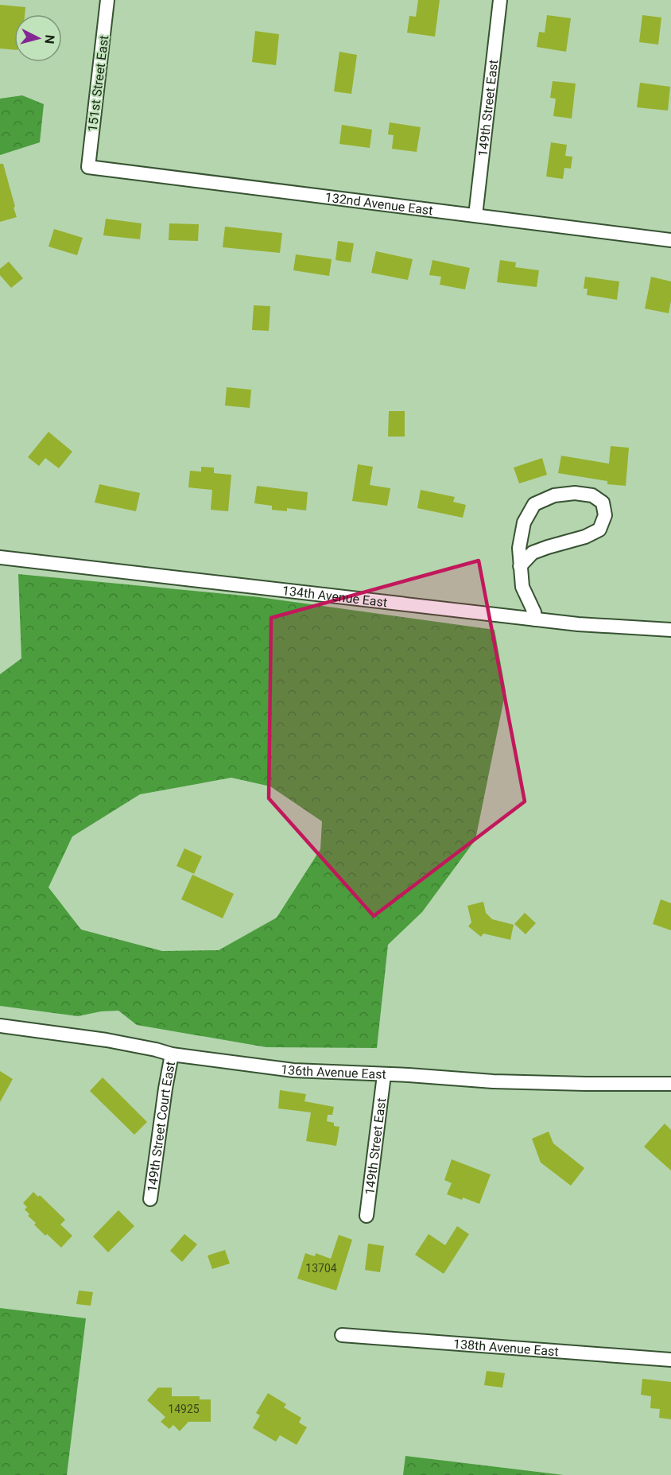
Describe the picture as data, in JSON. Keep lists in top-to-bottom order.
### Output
{
  "streets": {
    "street": [
      "151st Street East",
      "149th Street East",
      "132nd Avenue East",
      "134th Avenue East",
      "136th Avenue East",
      "149th Street Court East",
      "138th Avenue East"
    ]
  },
  "crossings": [
    ["151st Street East", "132nd Avenue East"],
    ["149th Street East", "132nd Avenue East"],
    ["149th Street East", "136th Avenue East"],
    ["136th Avenue East", "149th Street Court East"]
  ],
  "house_numbers": ["13704", "14925"],
  "north": "right"
}
